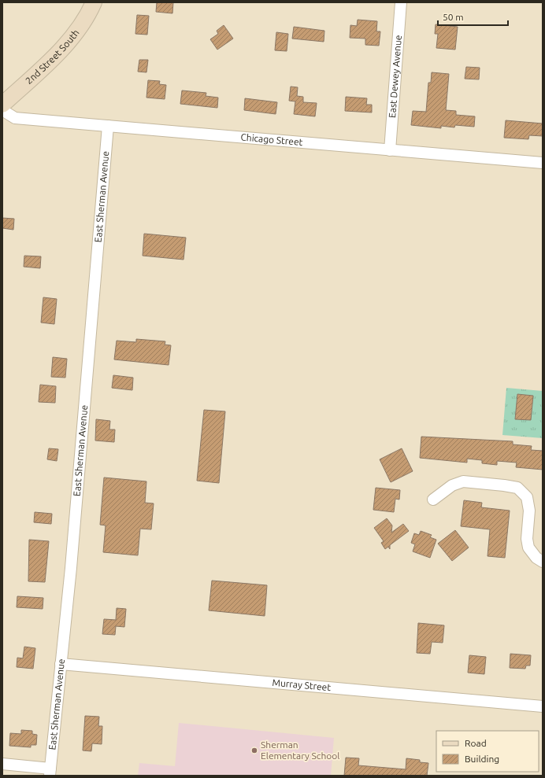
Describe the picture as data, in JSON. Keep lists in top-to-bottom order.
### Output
{
  "streets": {
    "street": [
      "2nd Street South",
      "East Dewey Avenue",
      "Chicago Street",
      "East Sherman Avenue",
      "Murray Street"
    ]
  },
  "crossings": [
    ["East Dewey Avenue", "Chicago Street"],
    ["Chicago Street", "East Sherman Avenue"],
    ["East Sherman Avenue", "Murray Street"]
  ],
  "places": ["Sherman Elementary School"],
  "legend": ["Road", "Building"],
  "scale_bar": "50 m"
}
